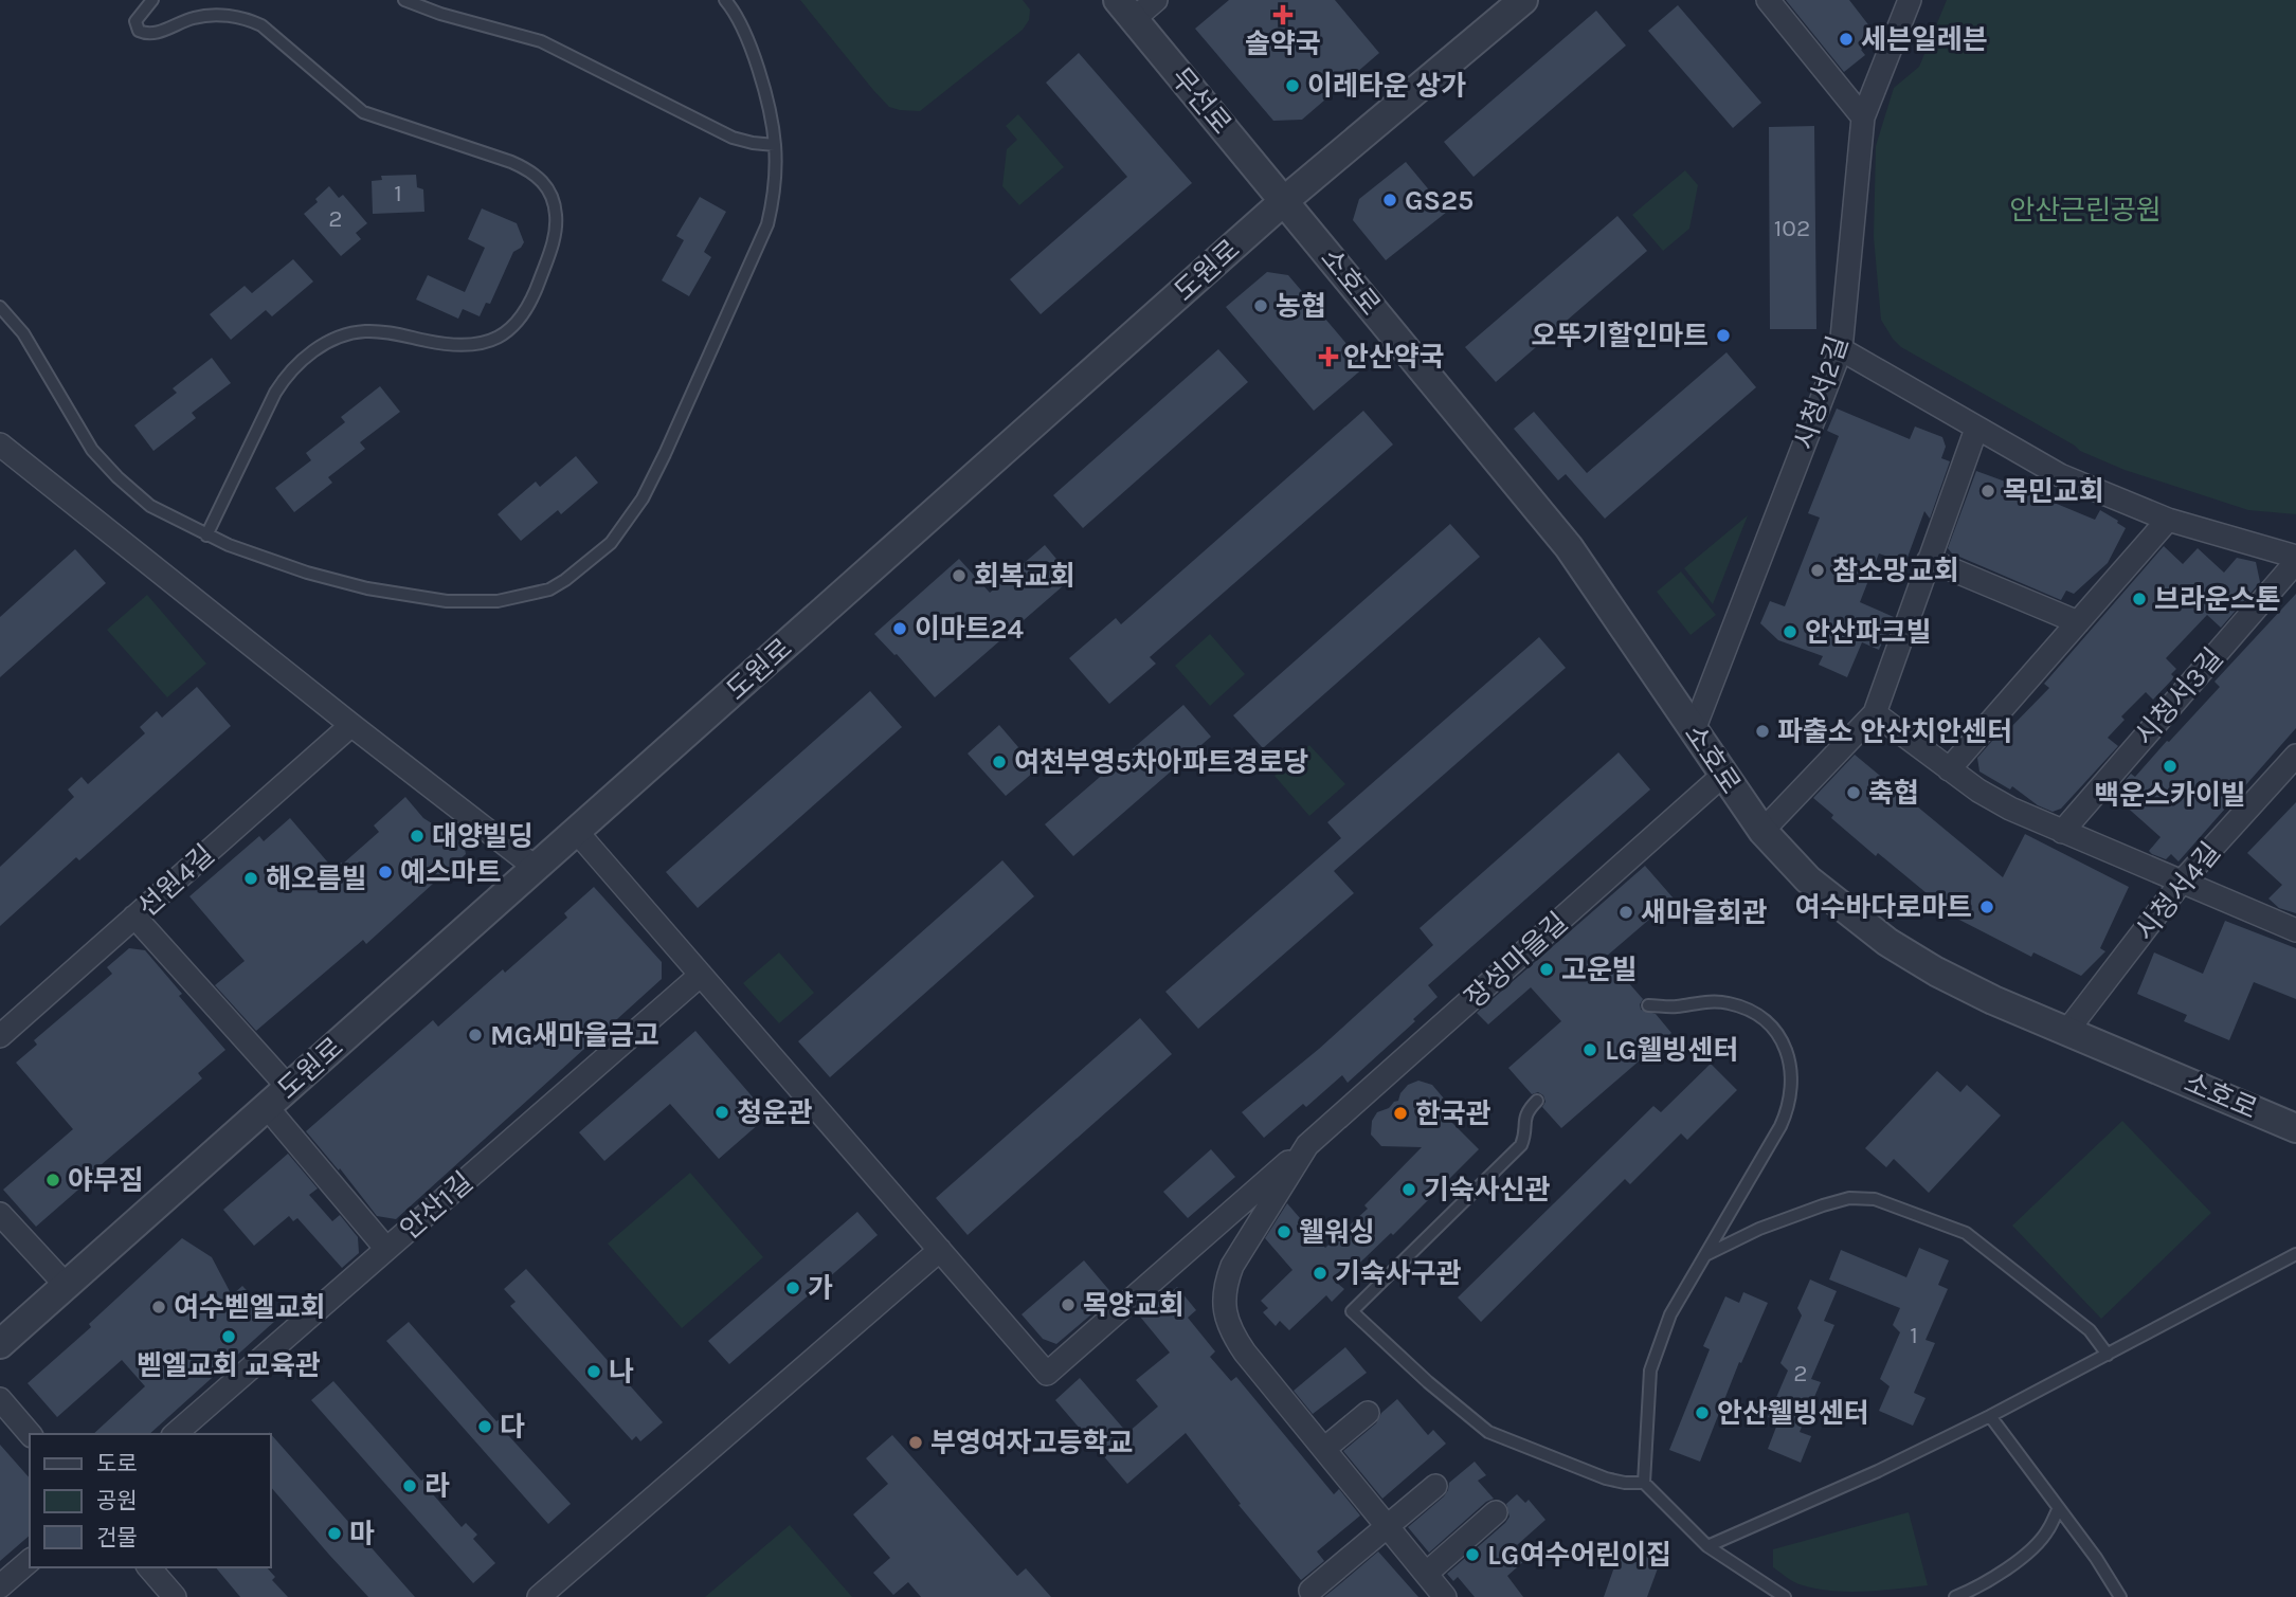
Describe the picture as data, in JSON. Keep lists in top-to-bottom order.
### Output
{
  "streets": {
    "street": [
      "무선로",
      "도원로",
      "소호로",
      "시청서2길",
      "시청서3길",
      "선원4길",
      "시청서4길",
      "장성마을길",
      "안산1길"
    ]
  },
  "crossings": [
    ["무선로", "도원로"],
    ["무선로", "소호로"],
    ["도원로", "소호로"],
    ["소호로", "시청서2길"],
    ["소호로", "시청서4길"],
    ["소호로", "장성마을길"]
  ],
  "parks": ["안산근린공원"],
  "places": {
    "health": ["솔약국", "안산약국"],
    "other": [
      "세븐일레븐",
      "이레타운 상가",
      "GS25",
      "농협",
      "오뚜기할인마트",
      "목민교회",
      "참소망교회",
      "회복교회",
      "브라운스톤",
      "이마트24",
      "안산파크빌",
      "파출소 안산치안센터",
      "여천부영5차아파트경로당",
      "백운스카이빌",
      "축협",
      "대양빌딩",
      "예스마트",
      "해오름빌",
      "여수바다로마트",
      "새마을회관",
      "고운빌",
      "MG새마을금고",
      "LG웰빙센터",
      "청운관",
      "한국관",
      "야무짐",
      "기숙사신관",
      "웰워싱",
      "기숙사구관",
      "가",
      "목양교회",
      "여수벧엘교회",
      "벧엘교회 교육관",
      "나",
      "안산웰빙센터",
      "다",
      "부영여자고등학교",
      "라",
      "마",
      "LG여수어린이집"
    ]
  },
  "house_numbers": [
    "1",
    "2",
    "102",
    "1",
    "2"
  ],
  "legend": ["도로", "공원", "건물"]
}
